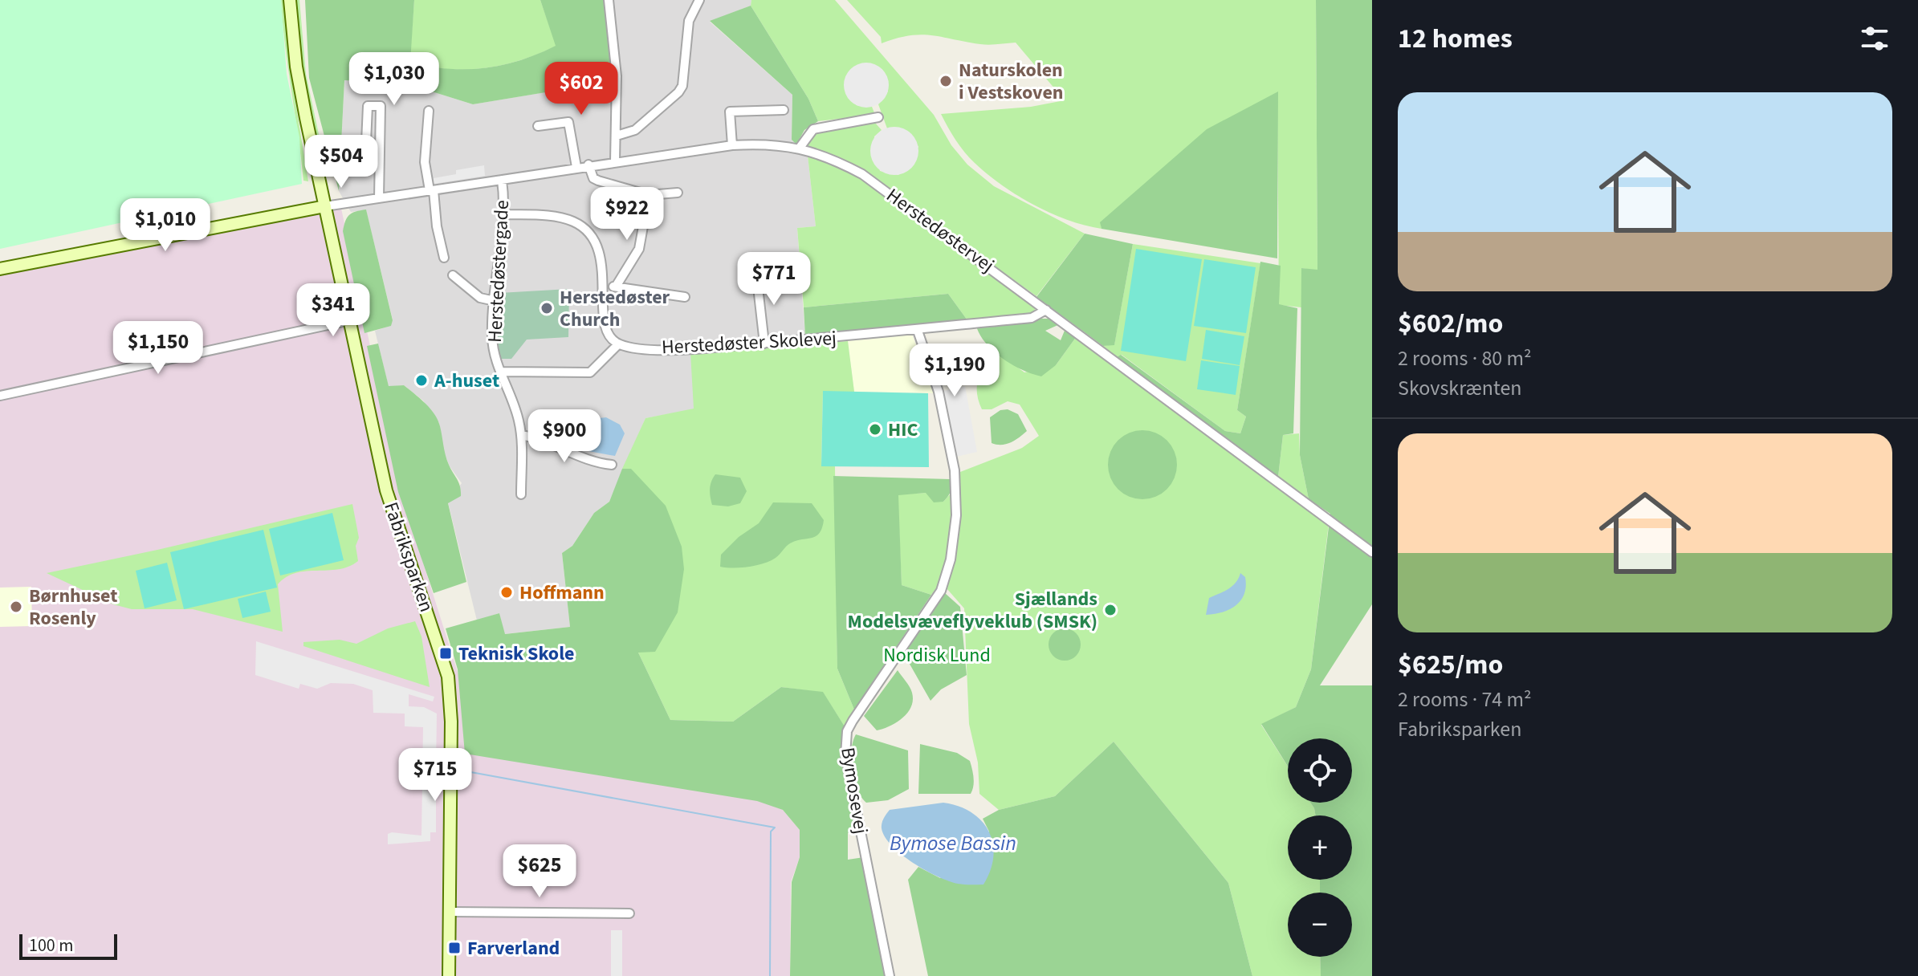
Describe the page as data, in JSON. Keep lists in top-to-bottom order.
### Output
{
  "streets": {
    "street": [
      "Herstedøstervej",
      "Herstedøstergade",
      "Herstedøster Skolevej",
      "Fabriksparken",
      "Bymosevej"
    ]
  },
  "crossings": [
    ["Herstedøstervej", "Herstedøstergade"],
    ["Herstedøstervej", "Herstedøster Skolevej"],
    ["Herstedøstervej", "Fabriksparken"],
    ["Herstedøster Skolevej", "Bymosevej"]
  ],
  "water": ["Bymose Bassin"],
  "parks": ["Nordisk Lund"],
  "places": {
    "other": [
      "Naturskolen i Vestskoven",
      "Herstedøster Church",
      "A-huset",
      "HIC",
      "Hoffmann",
      "Børnhuset Rosenly",
      "Sjællands Modelsvæveflyveklub (SMSK)"
    ],
    "transit": ["Teknisk Skole", "Farverland"]
  },
  "scale_bar": "100 m",
  "page": {
    "heading": "12 homes",
    "price": [
      "$1,030",
      "$602",
      "$504",
      "$922",
      "$1,010",
      "$771",
      "$341",
      "$1,150",
      "$1,190",
      "$900",
      "$715",
      "$625"
    ],
    "list": [
      {
        "name": "$602/mo",
        "note": "2 rooms · 80 m² · Skovskrænten"
      },
      {
        "name": "$625/mo",
        "note": "2 rooms · 74 m² · Fabriksparken"
      }
    ],
    "map_buttons": ["+", "−"],
    "scale": "100 m"
  }
}
